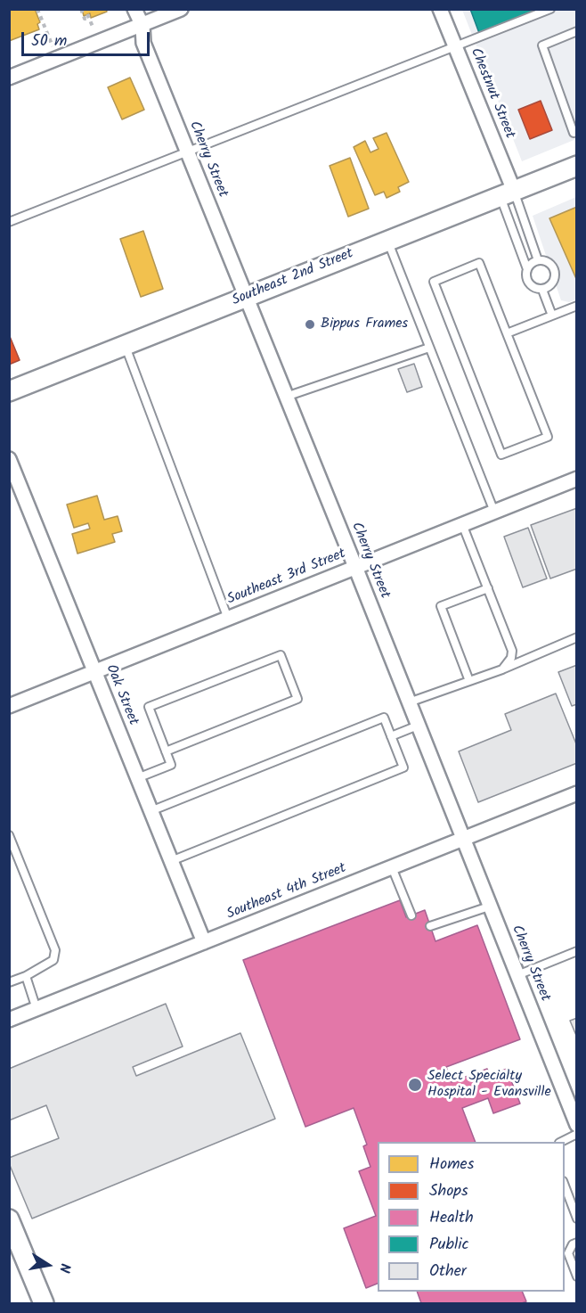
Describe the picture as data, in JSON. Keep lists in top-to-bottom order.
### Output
{
  "streets": {
    "street": [
      "Chestnut Street",
      "Cherry Street",
      "Southeast 2nd Street",
      "Southeast 3rd Street",
      "Oak Street",
      "Southeast 4th Street"
    ]
  },
  "crossings": [
    ["Chestnut Street", "Southeast 2nd Street"],
    ["Cherry Street", "Southeast 2nd Street"],
    ["Cherry Street", "Southeast 3rd Street"],
    ["Cherry Street", "Southeast 4th Street"],
    ["Southeast 3rd Street", "Oak Street"],
    ["Oak Street", "Southeast 4th Street"]
  ],
  "places": ["Bippus Frames", "Select Specialty Hospital - Evansville"],
  "legend": [
    "Homes",
    "Shops",
    "Health",
    "Public",
    "Other"
  ],
  "scale_bar": "50 m",
  "north": "right"
}
